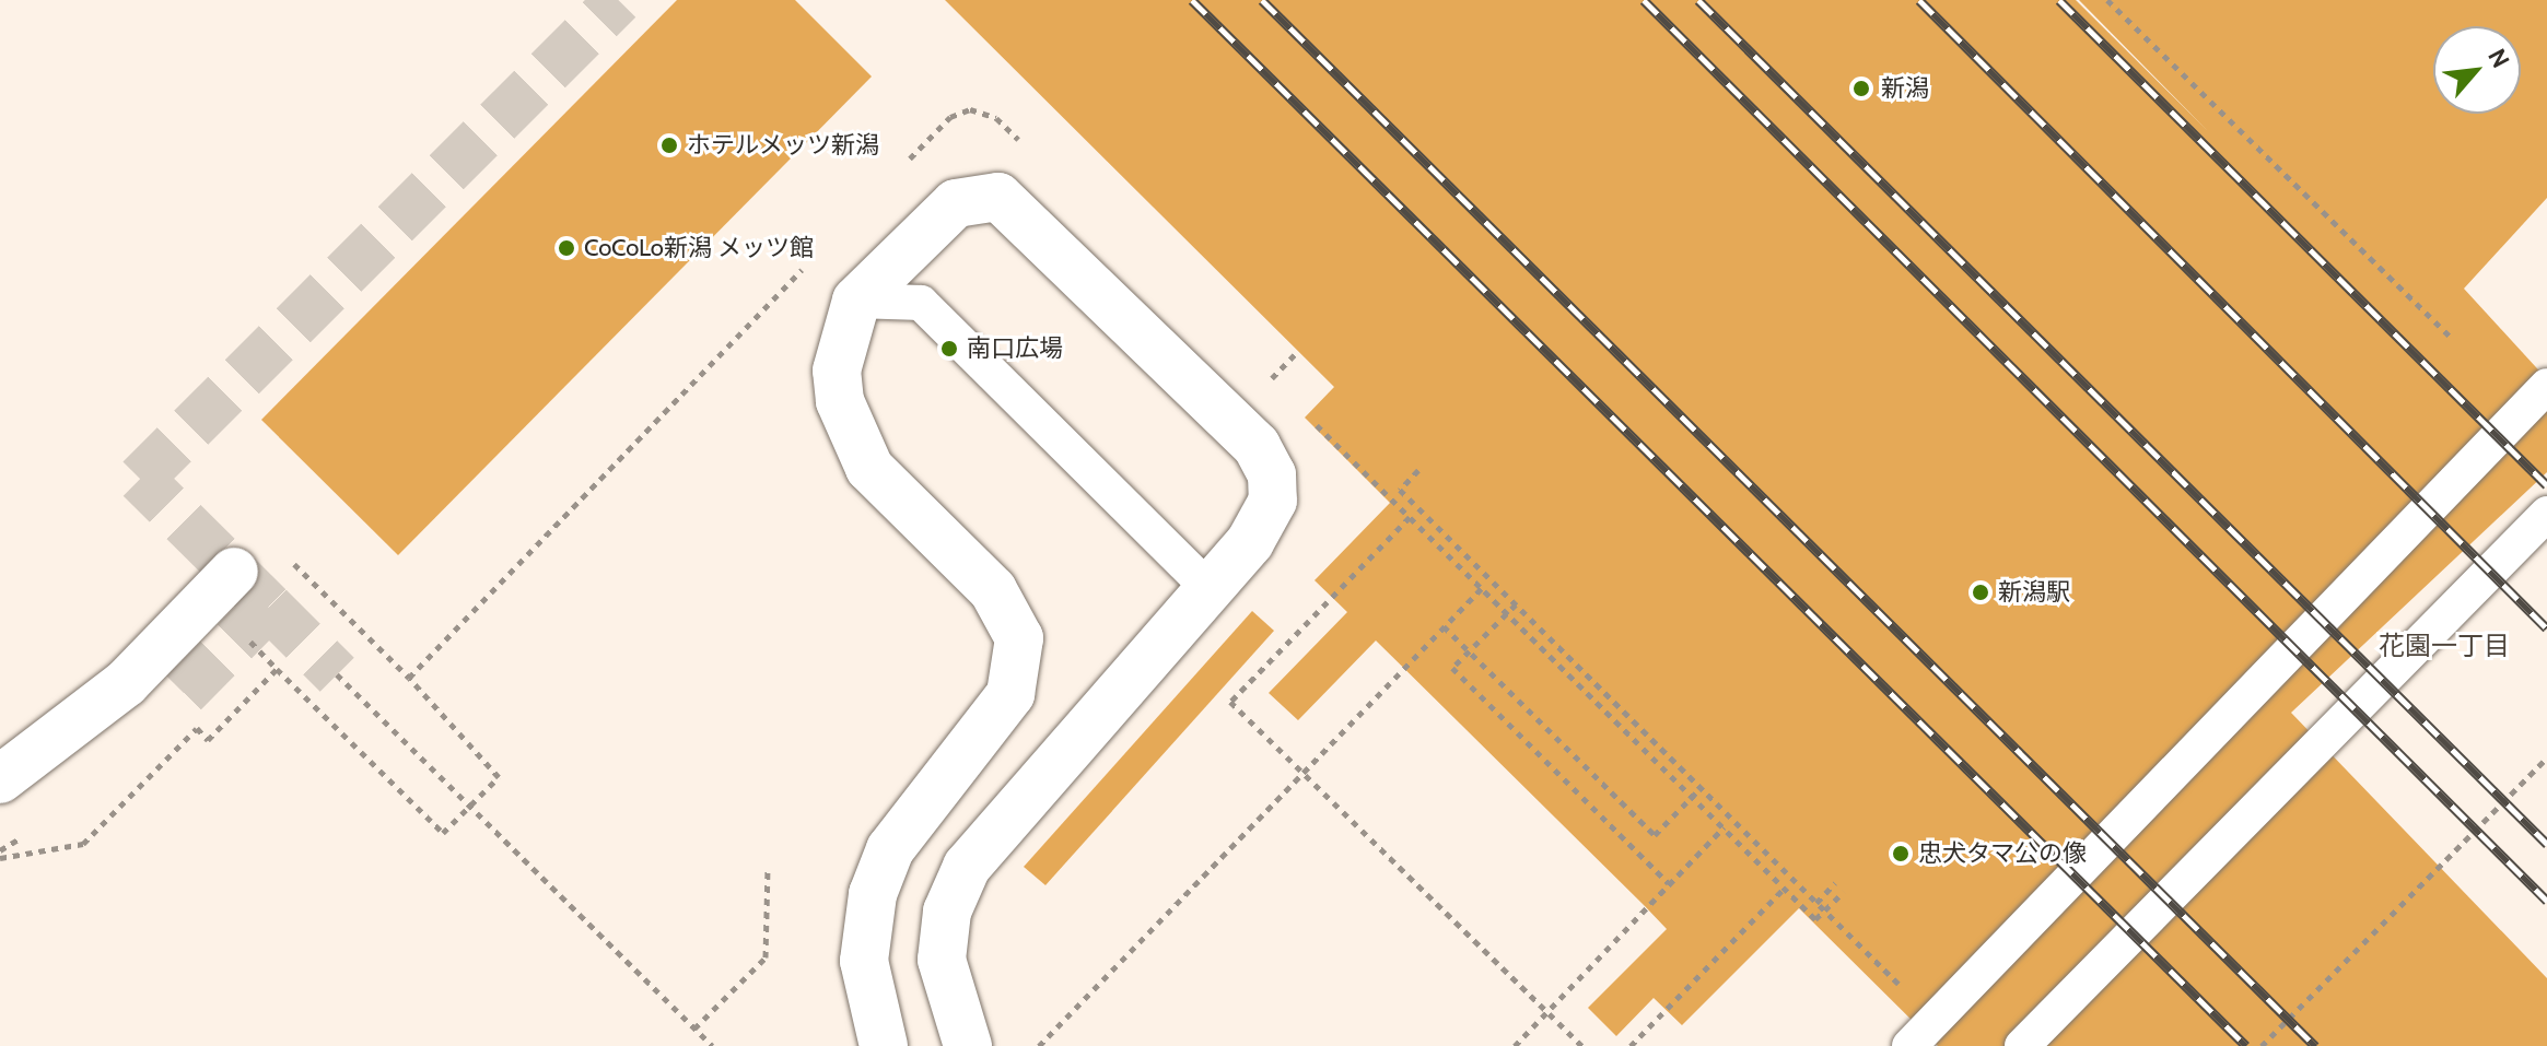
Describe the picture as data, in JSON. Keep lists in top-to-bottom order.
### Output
{
  "districts": ["花園一丁目"],
  "places": [
    "新潟",
    "ホテルメッツ新潟",
    "CoCoLo新潟 メッツ館",
    "南口広場",
    "新潟駅",
    "忠犬タマ公の像"
  ],
  "north": "top right"
}
